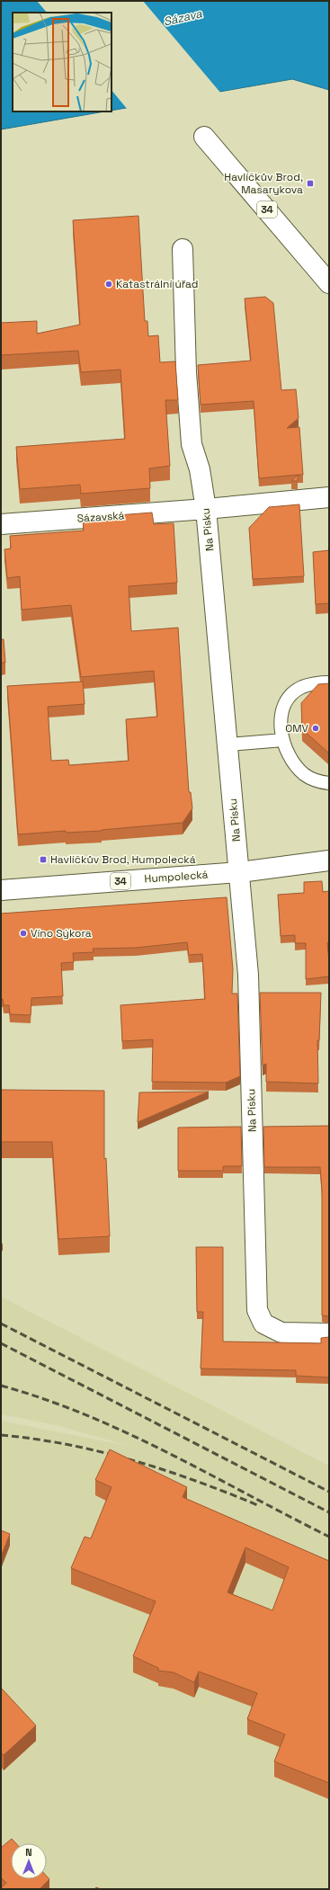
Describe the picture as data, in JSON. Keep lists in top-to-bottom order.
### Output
{
  "streets": {
    "street": [
      "34",
      "Sázavská",
      "Na Písku",
      "Humpolecká"
    ]
  },
  "crossings": [
    ["Sázavská", "Na Písku"],
    ["Na Písku", "Humpolecká"]
  ],
  "water": ["Sázava"],
  "places": {
    "transit": ["Havlíčkův Brod, Masarykova", "Havlíčkův Brod, Humpolecká"],
    "other": ["Katastrální úřad", "OMV", "Víno Sýkora"]
  },
  "north": "top"
}
